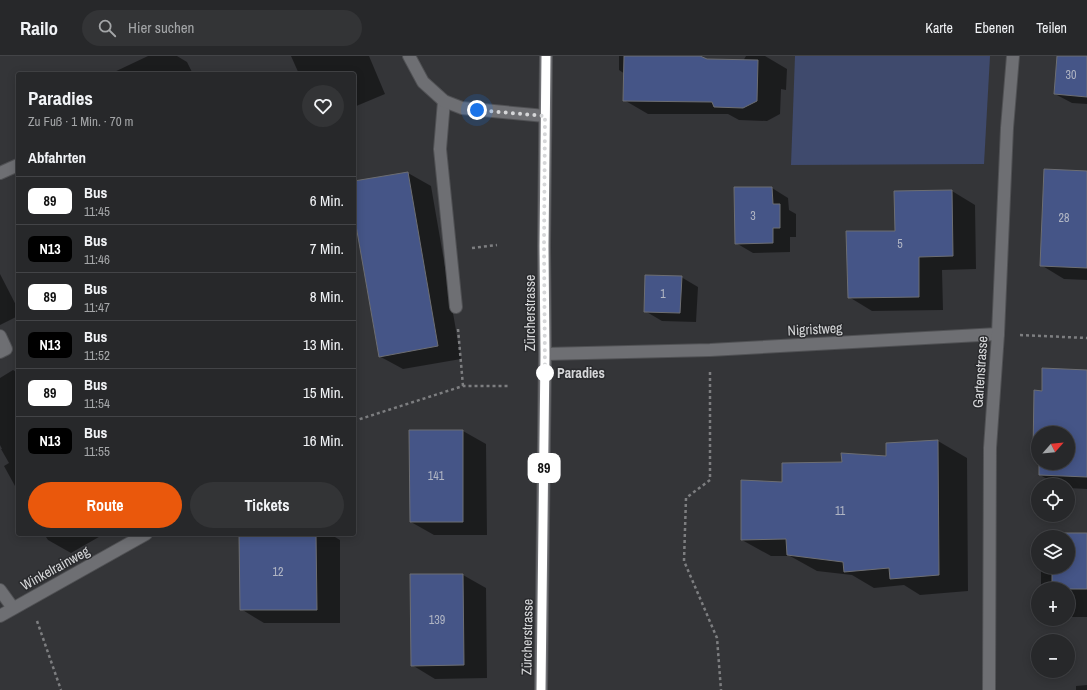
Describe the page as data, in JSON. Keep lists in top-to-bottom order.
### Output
{
  "streets": {
    "street": [
      "Zürcherstrasse",
      "Nigristweg",
      "Gartenstrasse",
      "Winkelrainweg"
    ]
  },
  "crossings": [
    ["Zürcherstrasse", "Nigristweg"],
    ["Nigristweg", "Gartenstrasse"]
  ],
  "places": ["Paradies"],
  "lines": ["bus line 89"],
  "house_numbers": [
    "30",
    "3",
    "28",
    "5",
    "1",
    "141",
    "11",
    "12",
    "139"
  ],
  "north": "top right",
  "page": {
    "header": "Railo",
    "search": "Hier suchen",
    "nav": ["Karte", "Ebenen", "Teilen"],
    "on_map": "89",
    "heading": [
      ["Paradies", "Zu Fuß · 1 Min. · 70 m"],
      "Abfahrten"
    ],
    "list": [
      {
        "mark": "89",
        "name": "Bus",
        "note": "11:45",
        "value": "6 Min."
      },
      {
        "mark": "N13",
        "name": "Bus",
        "note": "11:46",
        "value": "7 Min."
      },
      {
        "mark": "89",
        "name": "Bus",
        "note": "11:47",
        "value": "8 Min."
      },
      {
        "mark": "N13",
        "name": "Bus",
        "note": "11:52",
        "value": "13 Min."
      },
      {
        "mark": "89",
        "name": "Bus",
        "note": "11:54",
        "value": "15 Min."
      },
      {
        "mark": "N13",
        "name": "Bus",
        "note": "11:55",
        "value": "16 Min."
      }
    ],
    "map_buttons": ["+", "−"],
    "buttons": ["Route", "Tickets"]
  }
}
